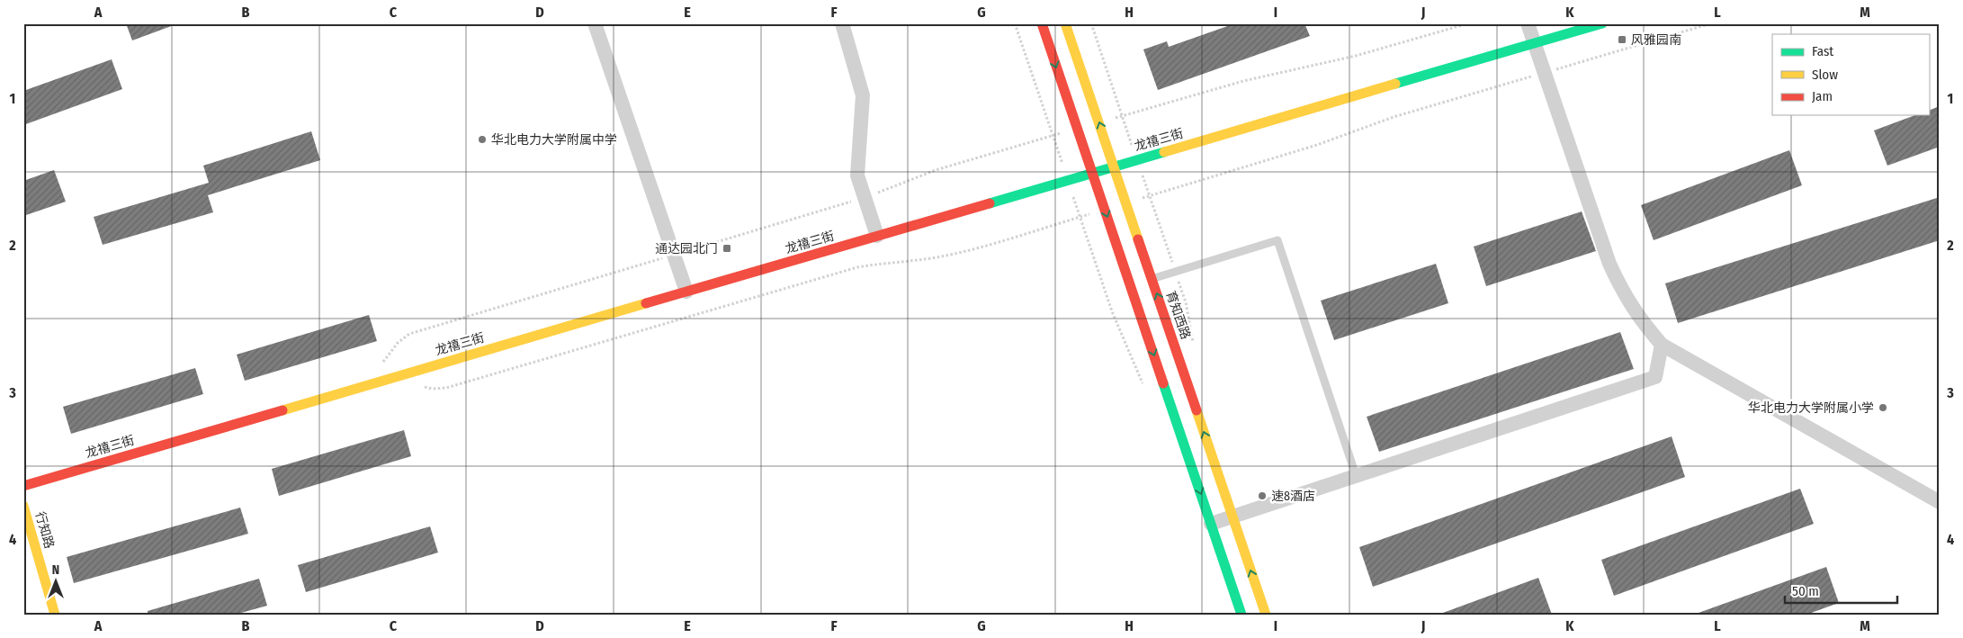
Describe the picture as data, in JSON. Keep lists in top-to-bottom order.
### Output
{
  "streets": {
    "street": ["龙禧三街", "育知西路", "行知路"]
  },
  "crossings": [
    ["龙禧三街", "育知西路"]
  ],
  "places": {
    "transit": ["风雅园南", "通达园北门"],
    "other": ["华北电力大学附属中学", "华北电力大学附属小学", "速8酒店"]
  },
  "legend": ["Fast", "Slow", "Jam"],
  "scale_bar": "50 m",
  "north": "top",
  "grid": {
    "columns": [
      "A",
      "B",
      "C",
      "D",
      "E",
      "F",
      "G",
      "H",
      "I",
      "J",
      "K",
      "L",
      "M"
    ],
    "rows": [
      "1",
      "2",
      "3",
      "4"
    ]
  }
}
